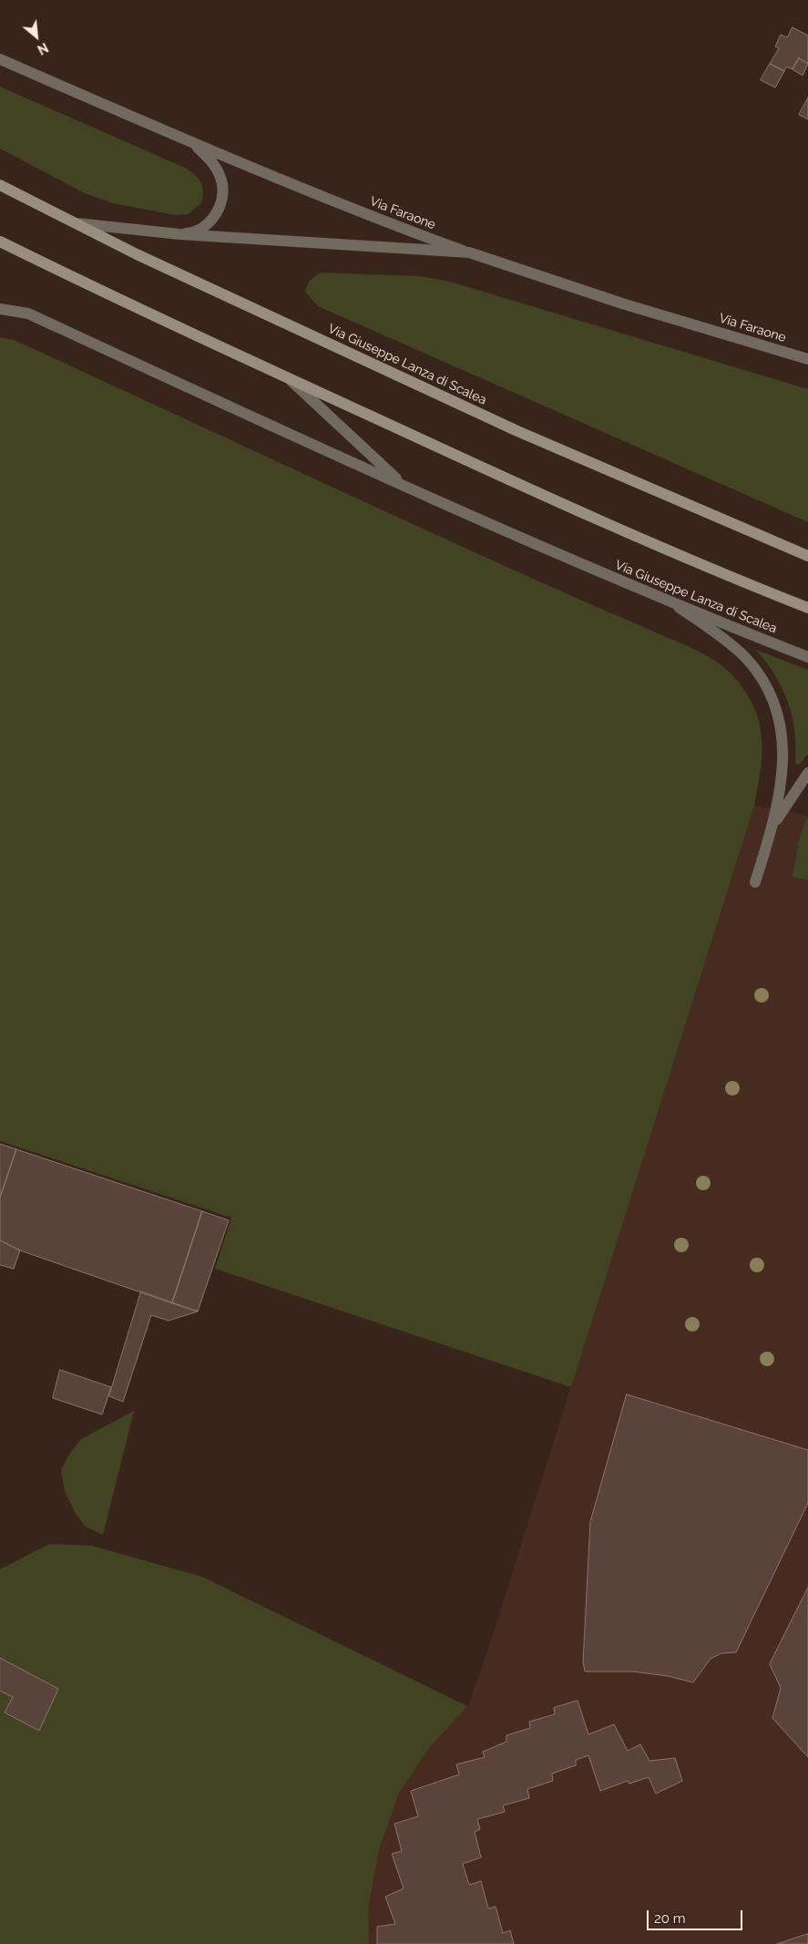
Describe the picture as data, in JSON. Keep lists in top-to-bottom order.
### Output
{
  "streets": {
    "street": ["Via Faraone", "Via Giuseppe Lanza di Scalea"]
  },
  "scale_bar": "20 m",
  "north": "bottom right"
}
